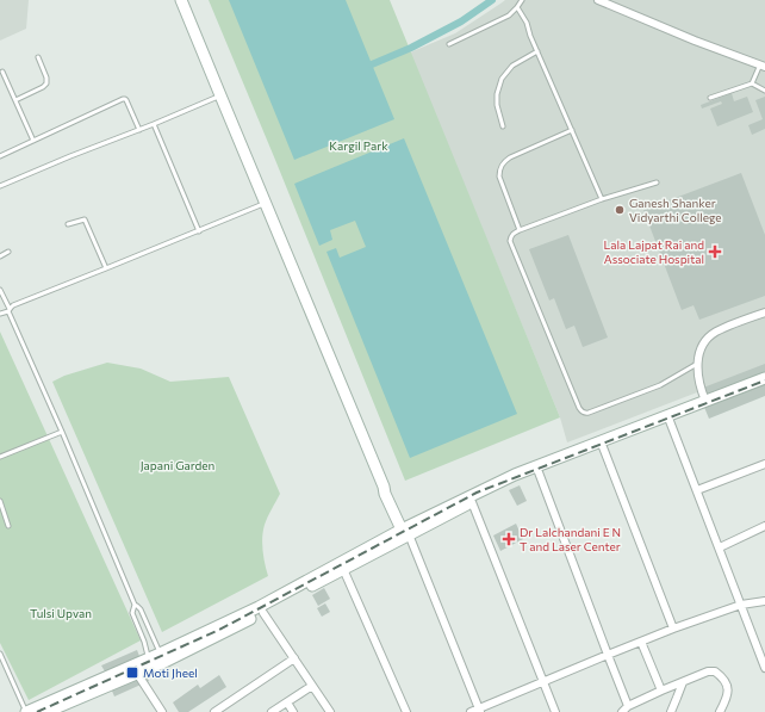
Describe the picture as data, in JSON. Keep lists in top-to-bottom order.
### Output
{
  "parks": ["Kargil Park", "Japani Garden", "Tulsi Upvan"],
  "places": {
    "other": ["Ganesh Shanker Vidyarthi College"],
    "health": ["Lala Lajpat Rai and Associate Hospital", "Dr Lalchandani E N T and Laser Center"],
    "transit": ["Moti Jheel"]
  }
}
